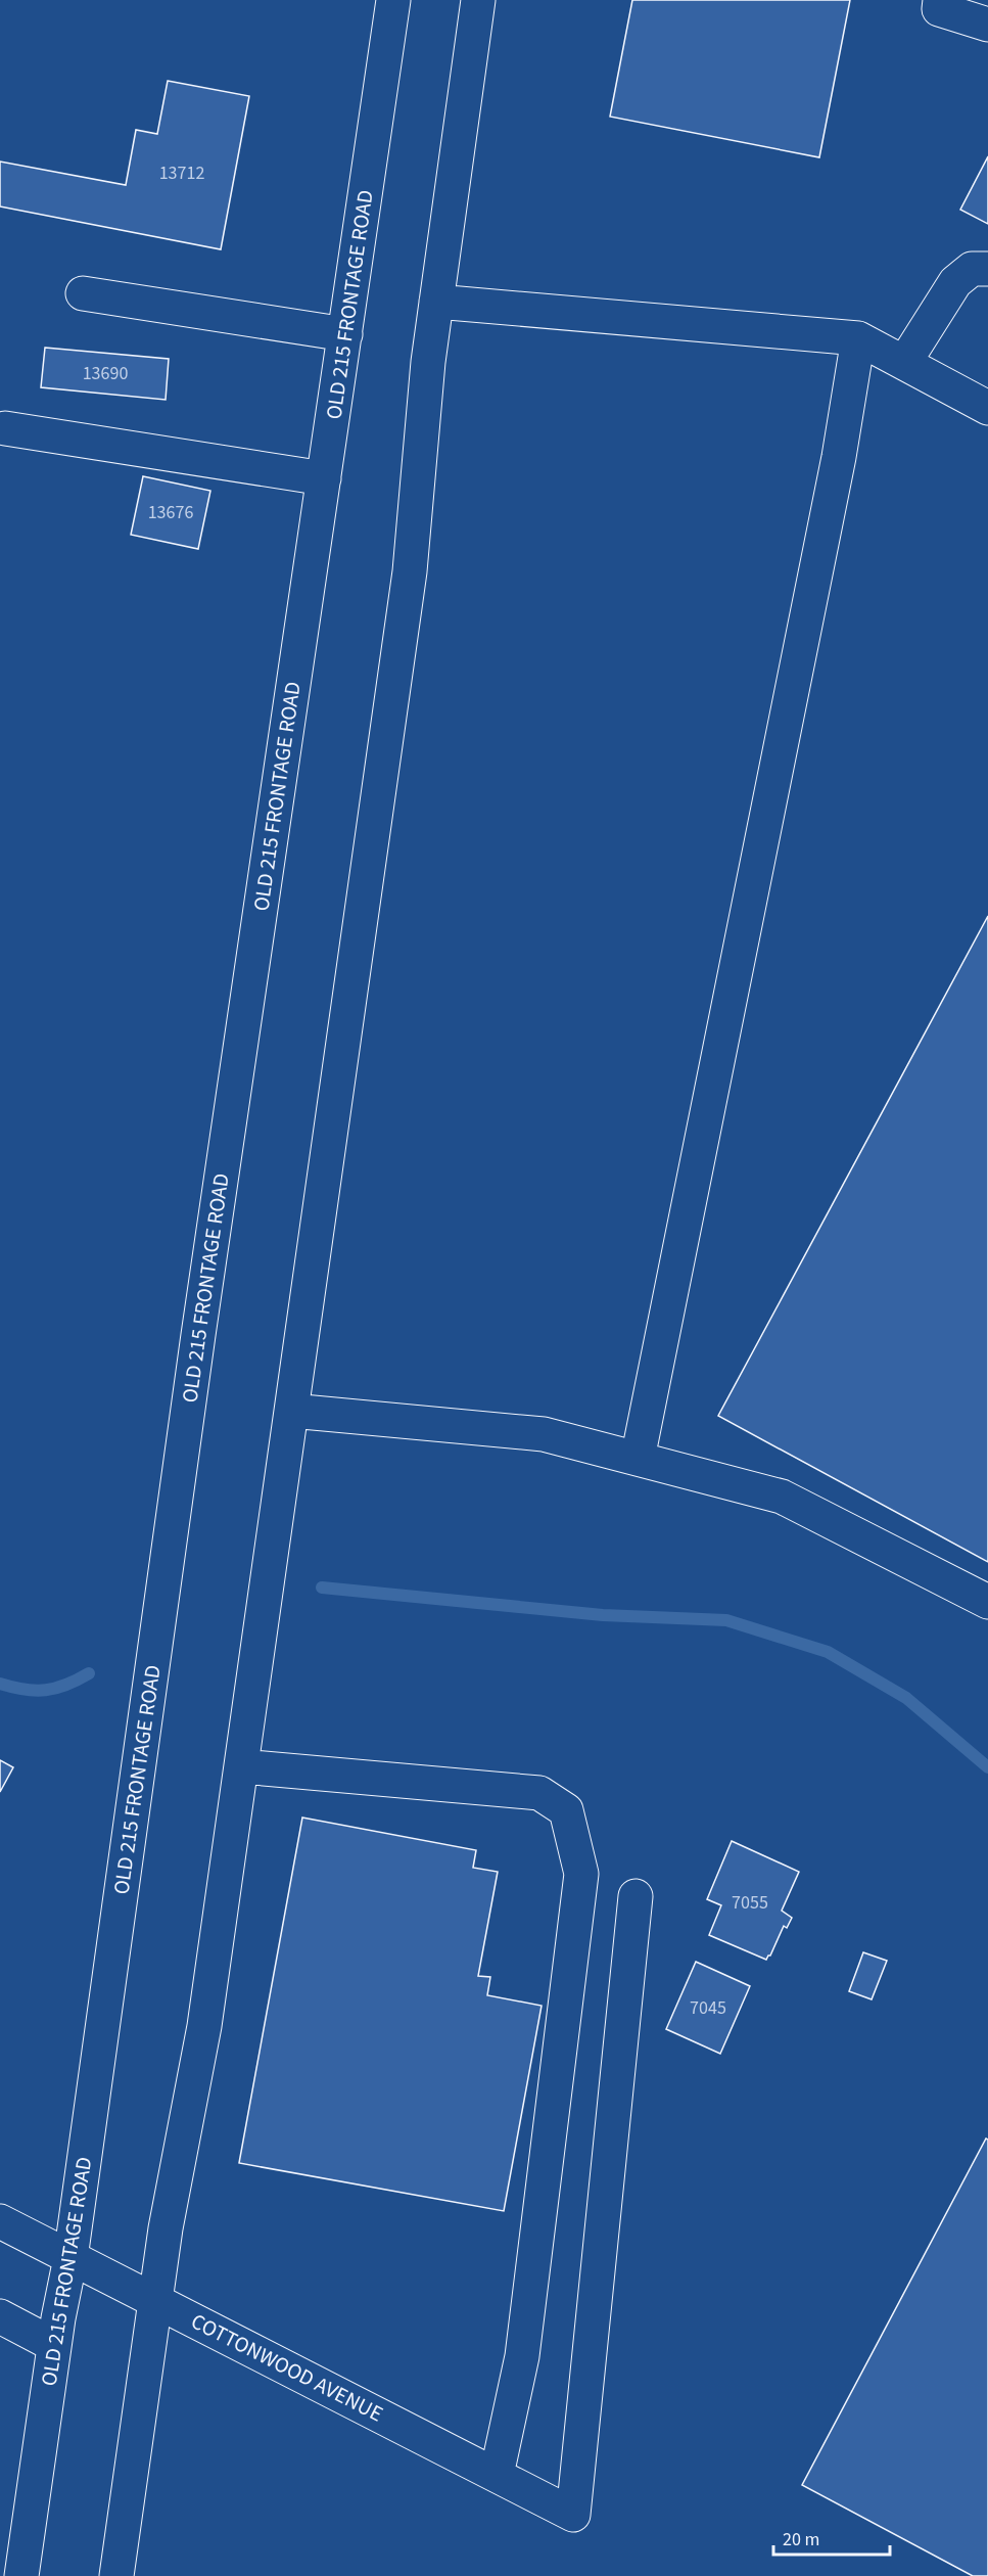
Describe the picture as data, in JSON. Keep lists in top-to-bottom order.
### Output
{
  "streets": {
    "street": ["OLD 215 FRONTAGE ROAD", "COTTONWOOD AVENUE"]
  },
  "crossings": [
    ["OLD 215 FRONTAGE ROAD", "COTTONWOOD AVENUE"]
  ],
  "house_numbers": [
    "13712",
    "13690",
    "13676",
    "7055",
    "7045"
  ],
  "scale_bar": "20 m"
}
